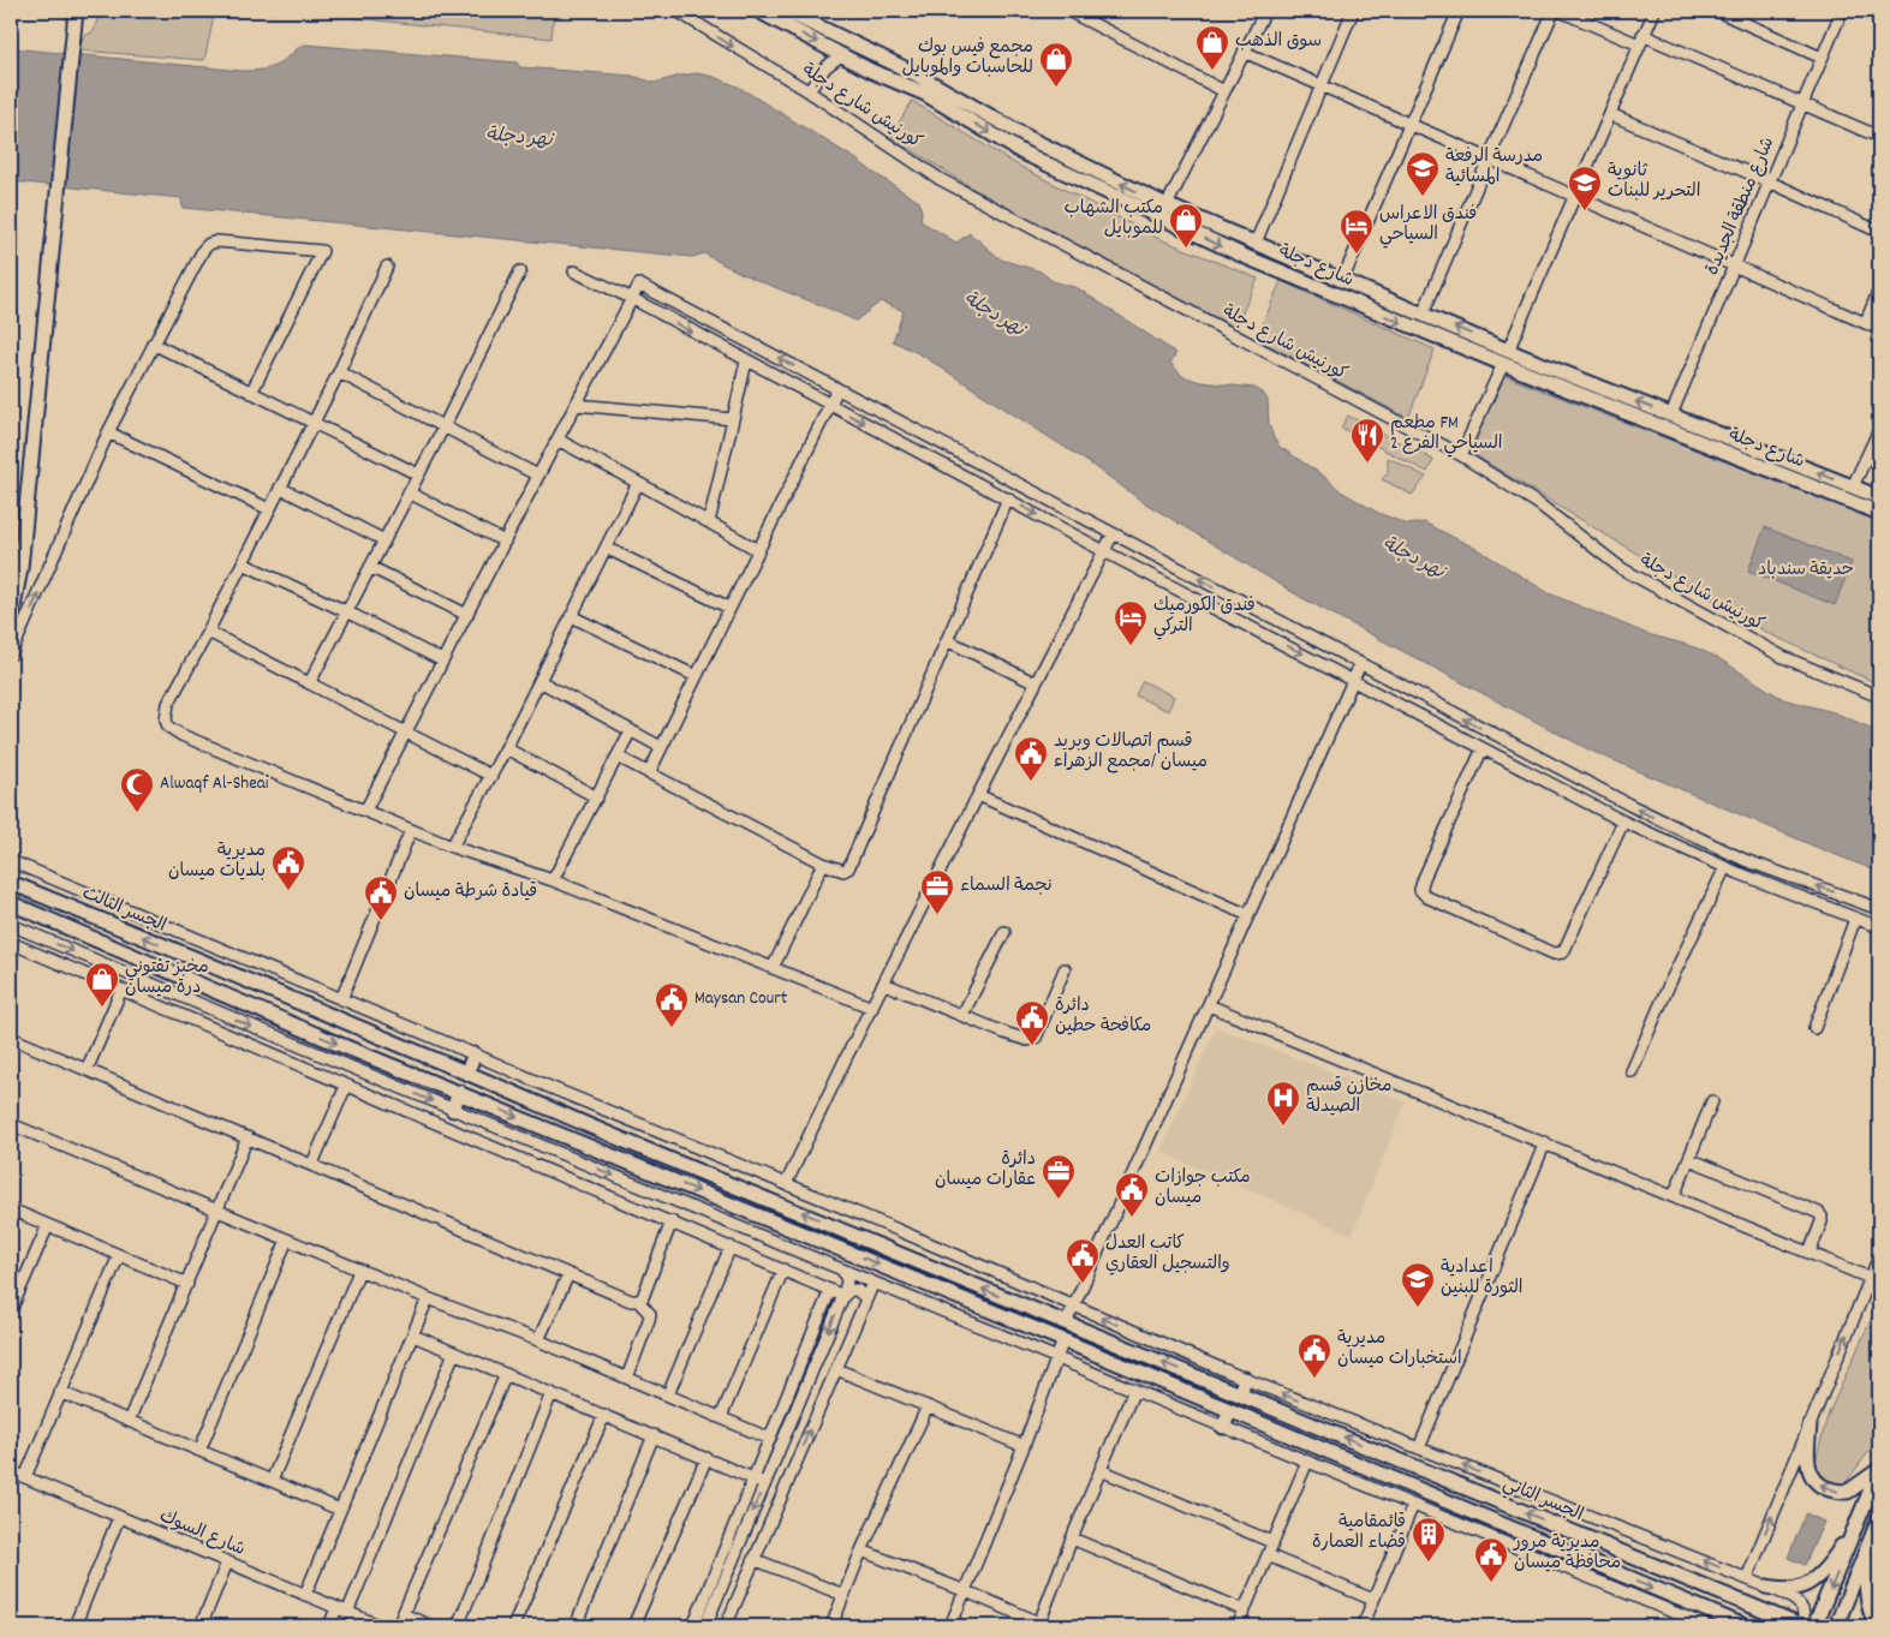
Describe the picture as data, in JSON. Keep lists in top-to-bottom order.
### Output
{
  "streets": {
    "main road": ["شارع دجلة", "الجسر الثالث", "الجسر الثاني"],
    "street": ["كورنيش شارع دجلة", "شارع منطقة الجديدة", "شارع السوك"]
  },
  "crossings": [
    ["شارع منطقة الجديدة", "شارع دجلة"],
    ["الجسر الثالث", "الجسر الثاني"]
  ],
  "one_way": ["الجسر الثاني"],
  "water": ["نهر دجلة"],
  "parks": ["حديقة سندباد"],
  "places": {
    "shop": [
      "سوق الذهب",
      "مجمع فيس بوك للحاسبات والموبايل",
      "مكتب الشهاب للموبايل",
      "مخبز تفتوني درة ميسان"
    ],
    "school or university": ["مدرسة الرفعة المسائية", "ثانوية التحرير للبنات", "اعدادية الثورة للبنين"],
    "hotel": ["فندق الاعراس السياحي", "فندق الكورميك التركي"],
    "restaurant": ["مطعم FM السياحي الفرع 2"],
    "public building": [
      "قسم اتصالات وبريد ميسان /مجمع الزهراء",
      "مديرية بلديات ميسان",
      "قيادة شرطة ميسان",
      "Maysan Court",
      "دائرة مكافحة حطين",
      "مكتب جوازات ميسان",
      "كاتب العدل والتسجيل العقاري",
      "مديرية استخبارات ميسان",
      "مديرية مرور محافظة ميسان"
    ],
    "mosque": ["Alwaqf Al-Sheai"],
    "office": ["نجمة السماء", "دائرة عقارات ميسان"],
    "hospital": ["مخازن قسم الصيدلة"],
    "building": ["قائمقامية قضاء العمارة"]
  }
}
